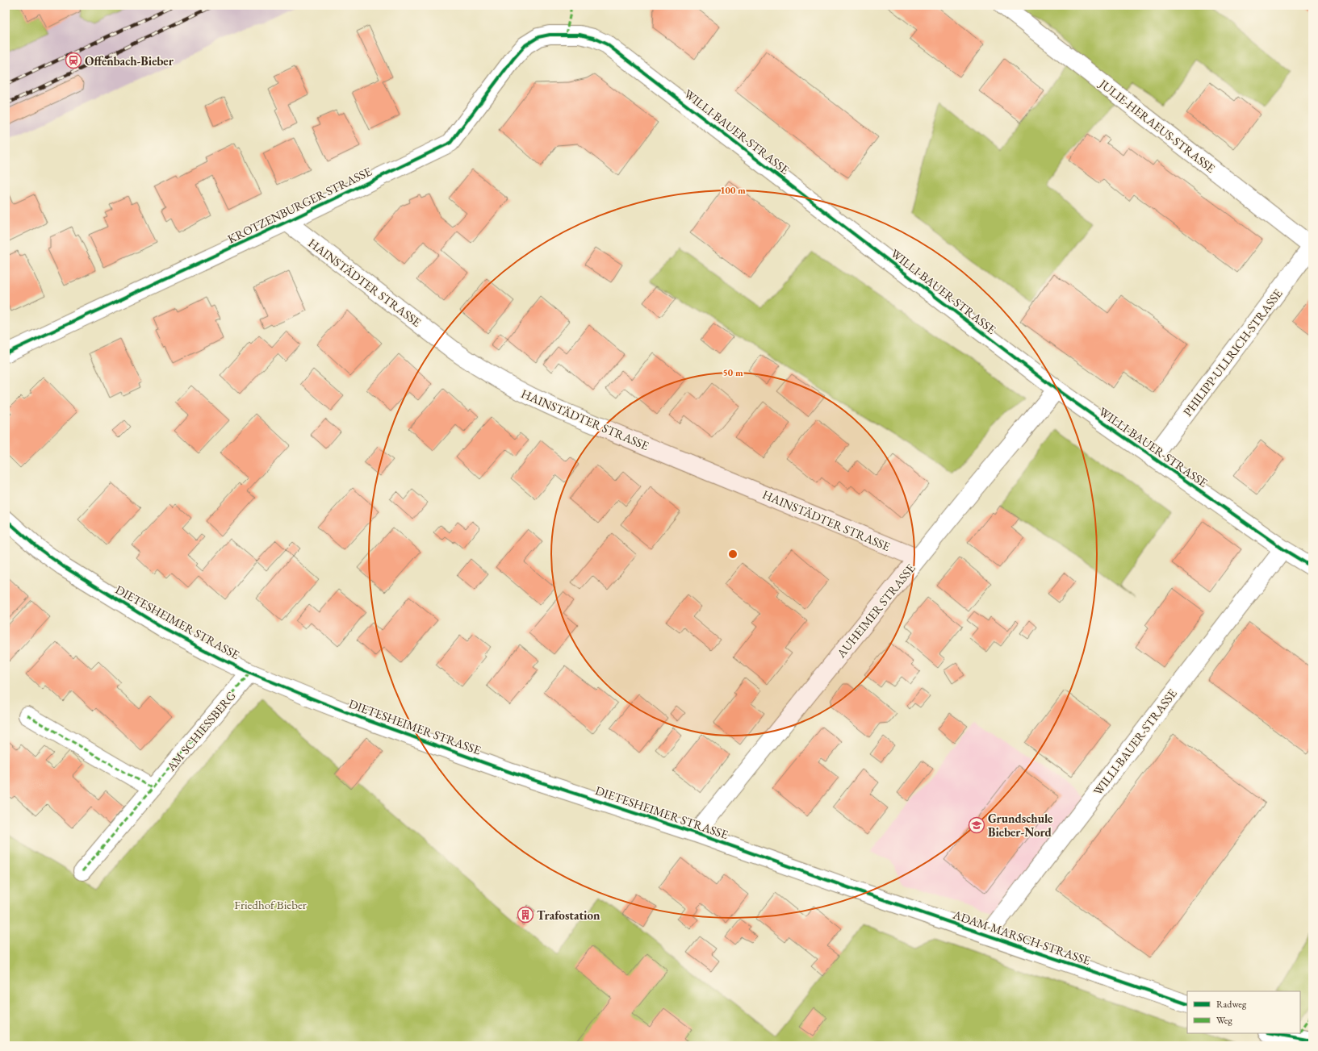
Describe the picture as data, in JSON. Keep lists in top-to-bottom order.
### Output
{
  "streets": {
    "street": [
      "JULIE-HERAEUS-STRASSE",
      "WILLI-BAUER-STRASSE",
      "KROTZENBURGER STRASSE",
      "HAINSTÄDTER STRASSE",
      "PHILIPP-ULLRICH-STRASSE",
      "AUHEIMER STRASSE",
      "DIETESHEIMER STRASSE",
      "AM SCHIESSBERG",
      "ADAM-MARSCH-STRASSE"
    ]
  },
  "crossings": [
    ["JULIE-HERAEUS-STRASSE", "PHILIPP-ULLRICH-STRASSE"],
    ["WILLI-BAUER-STRASSE", "KROTZENBURGER STRASSE"],
    ["WILLI-BAUER-STRASSE", "PHILIPP-ULLRICH-STRASSE"],
    ["WILLI-BAUER-STRASSE", "AUHEIMER STRASSE"],
    ["WILLI-BAUER-STRASSE", "ADAM-MARSCH-STRASSE"],
    ["KROTZENBURGER STRASSE", "HAINSTÄDTER STRASSE"],
    ["HAINSTÄDTER STRASSE", "AUHEIMER STRASSE"],
    ["AUHEIMER STRASSE", "DIETESHEIMER STRASSE"],
    ["DIETESHEIMER STRASSE", "AM SCHIESSBERG"],
    ["DIETESHEIMER STRASSE", "ADAM-MARSCH-STRASSE"]
  ],
  "parks": ["Friedhof Bieber"],
  "places": {
    "station": ["Offenbach-Bieber"],
    "school or university": ["Grundschule Bieber-Nord"],
    "building": ["Trafostation"]
  },
  "legend": ["Radweg", "Weg"],
  "rings": ["100 m", "50 m"]
}
